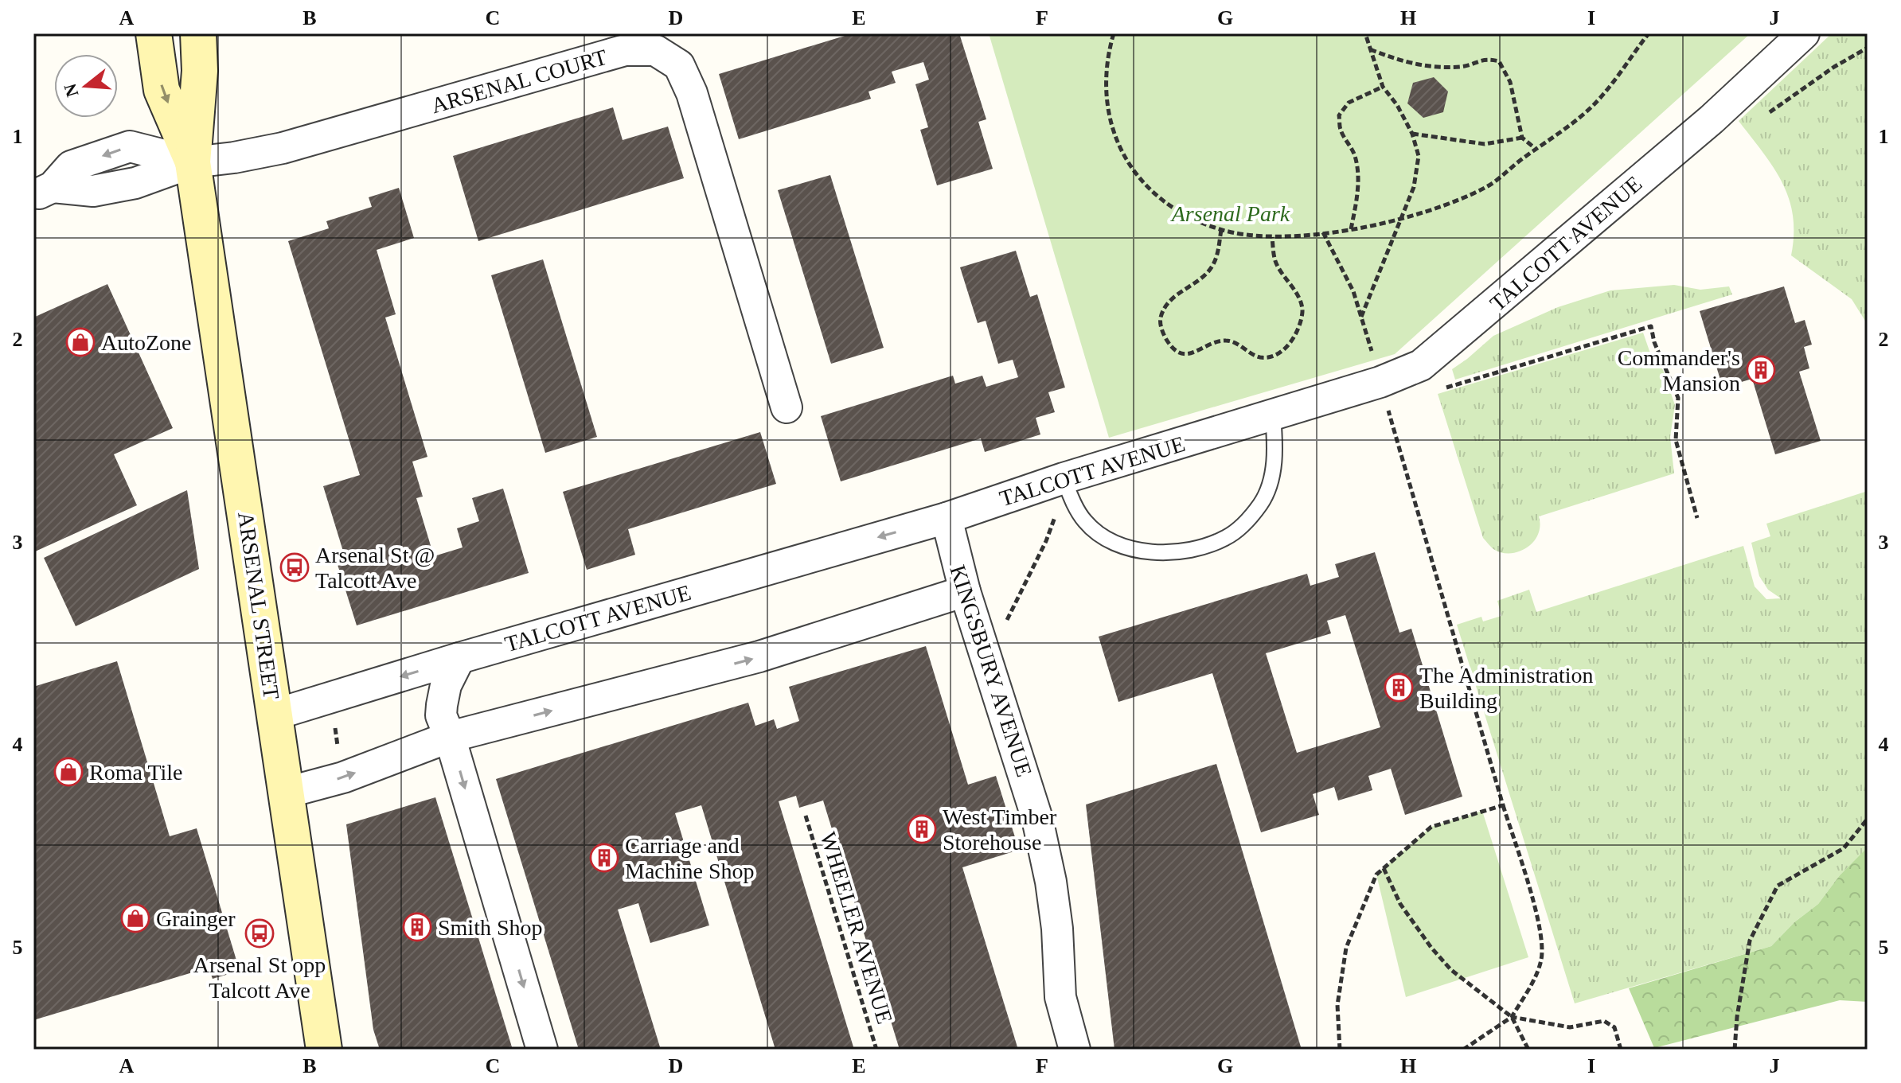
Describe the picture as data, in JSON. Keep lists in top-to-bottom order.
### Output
{
  "streets": {
    "main road": ["ARSENAL STREET"],
    "street": ["ARSENAL COURT", "TALCOTT AVENUE", "KINGSBURY AVENUE"],
    "path": ["WHEELER AVENUE"]
  },
  "crossings": [
    ["ARSENAL COURT", "ARSENAL STREET"],
    ["TALCOTT AVENUE", "ARSENAL STREET"],
    ["TALCOTT AVENUE", "KINGSBURY AVENUE"]
  ],
  "parks": ["Arsenal Park"],
  "places": {
    "shop": ["AutoZone", "Roma Tile", "Grainger"],
    "building": [
      "Commander's Mansion",
      "The Administration Building",
      "West Timber Storehouse",
      "Carriage and Machine Shop",
      "Smith Shop"
    ],
    "bus stop": ["Arsenal St @ Talcott Ave", "Arsenal St opp Talcott Ave"]
  },
  "north": "left",
  "grid": {
    "columns": [
      "A",
      "B",
      "C",
      "D",
      "E",
      "F",
      "G",
      "H",
      "I",
      "J"
    ],
    "rows": [
      "1",
      "2",
      "3",
      "4",
      "5"
    ]
  }
}
